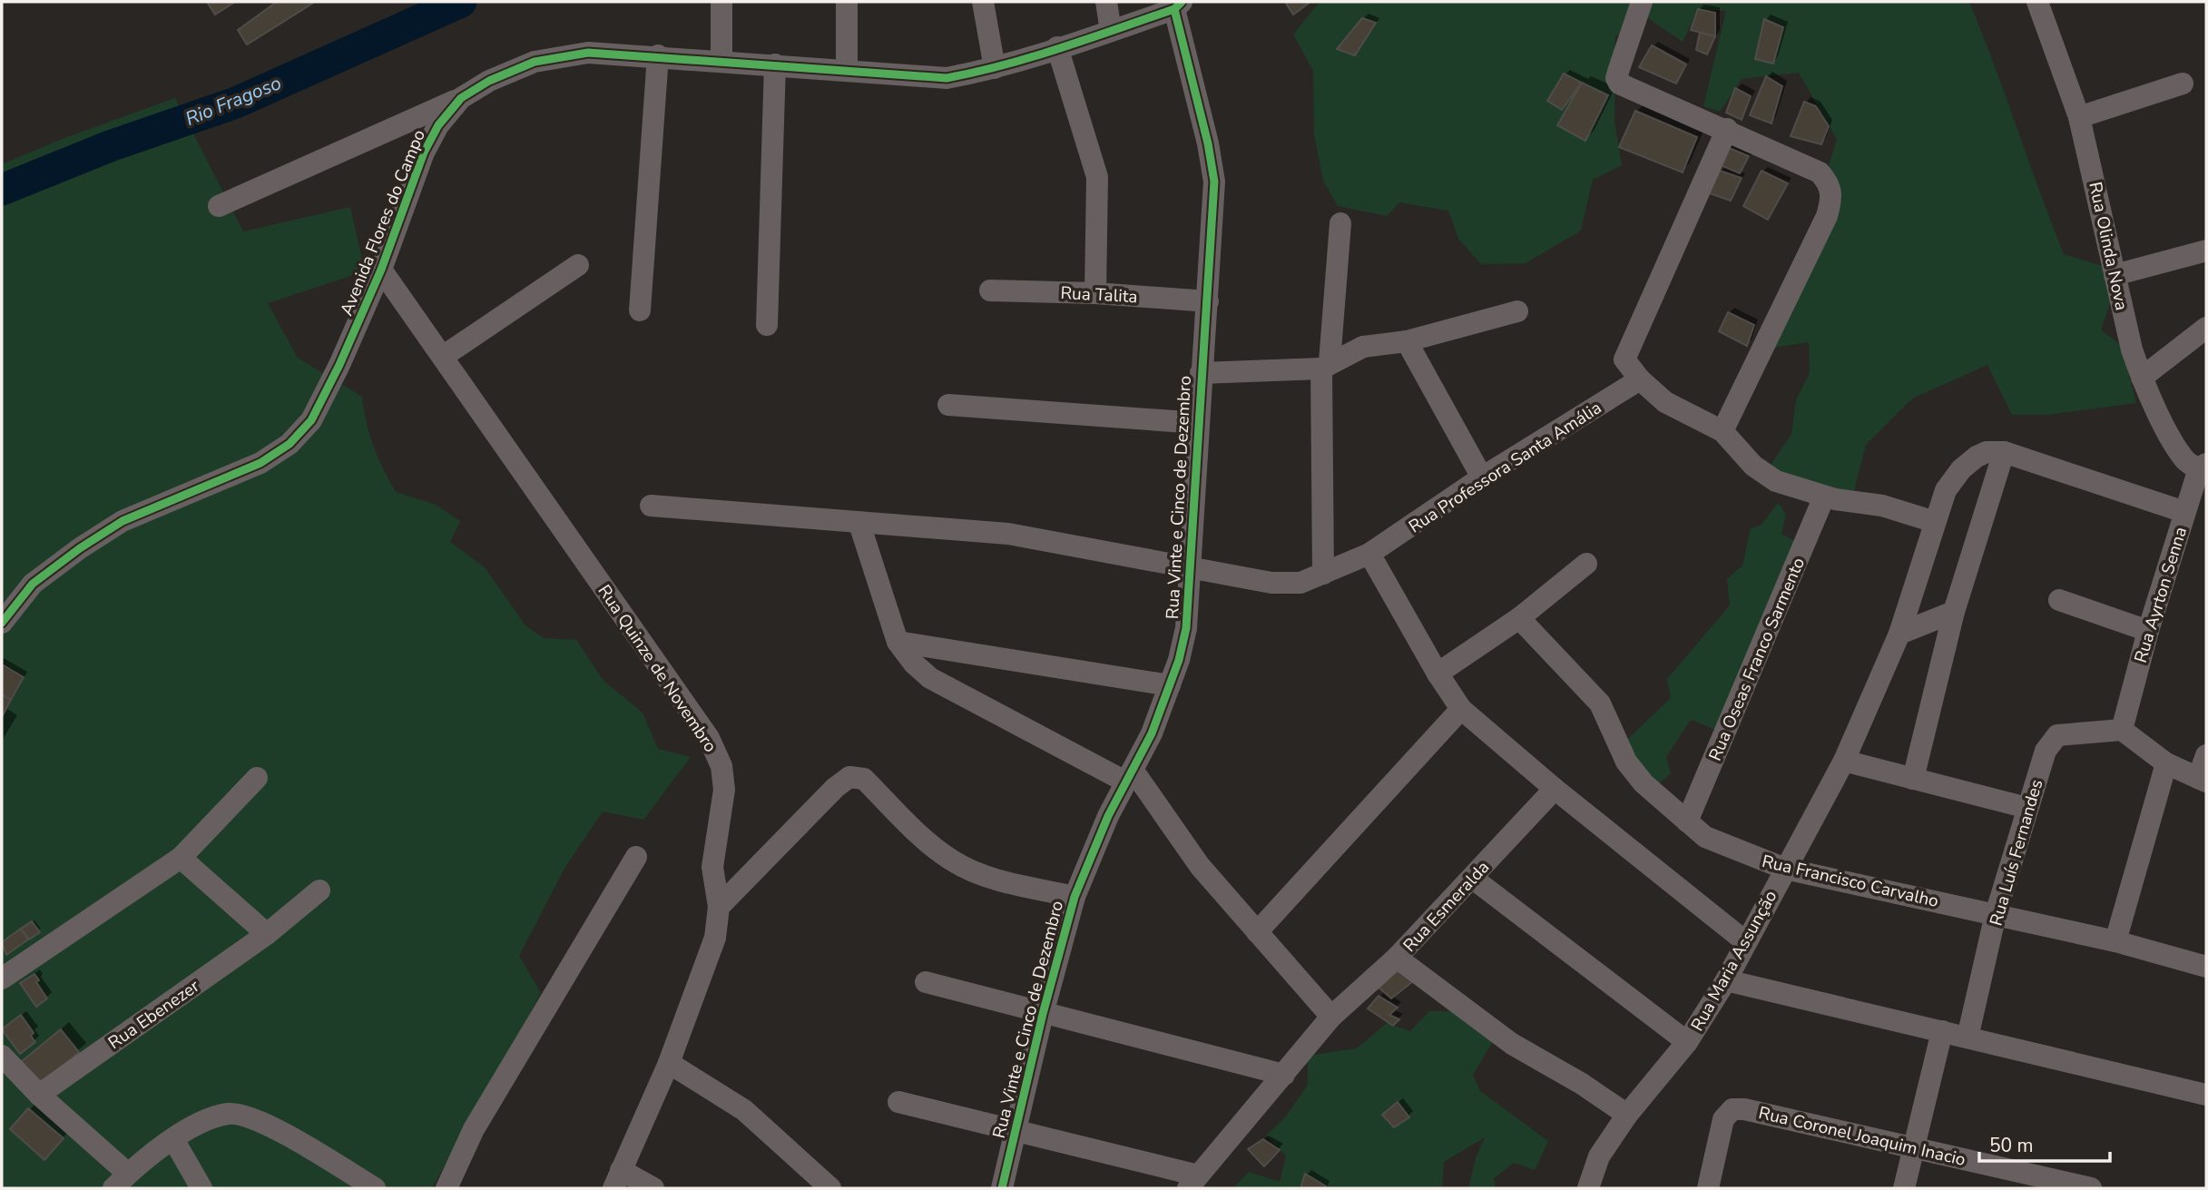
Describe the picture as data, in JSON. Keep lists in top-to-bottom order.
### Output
{
  "streets": {
    "street": [
      "Avenida Flores do Campo",
      "Rua Olinda Nova",
      "Rua Talita",
      "Rua Professora Santa Amália",
      "Rua Vinte e Cinco de Dezembro",
      "Rua Ayrton Senna",
      "Rua Oseas Franco Sarmento",
      "Rua Quinze de Novembro",
      "Rua Luís Fernandes",
      "Rua Francisco Carvalho",
      "Rua Esmeralda",
      "Rua Maria Assunção",
      "Rua Ebenezer",
      "Rua Coronel Joaquim Inacio"
    ]
  },
  "crossings": [
    ["Avenida Flores do Campo", "Rua Vinte e Cinco de Dezembro"],
    ["Avenida Flores do Campo", "Rua Quinze de Novembro"],
    ["Rua Olinda Nova", "Rua Ayrton Senna"],
    ["Rua Talita", "Rua Vinte e Cinco de Dezembro"],
    ["Rua Professora Santa Amália", "Rua Vinte e Cinco de Dezembro"],
    ["Rua Ayrton Senna", "Rua Luís Fernandes"],
    ["Rua Oseas Franco Sarmento", "Rua Francisco Carvalho"],
    ["Rua Luís Fernandes", "Rua Francisco Carvalho"],
    ["Rua Francisco Carvalho", "Rua Maria Assunção"]
  ],
  "water": ["Rio Fragoso"],
  "scale_bar": "50 m"
}
